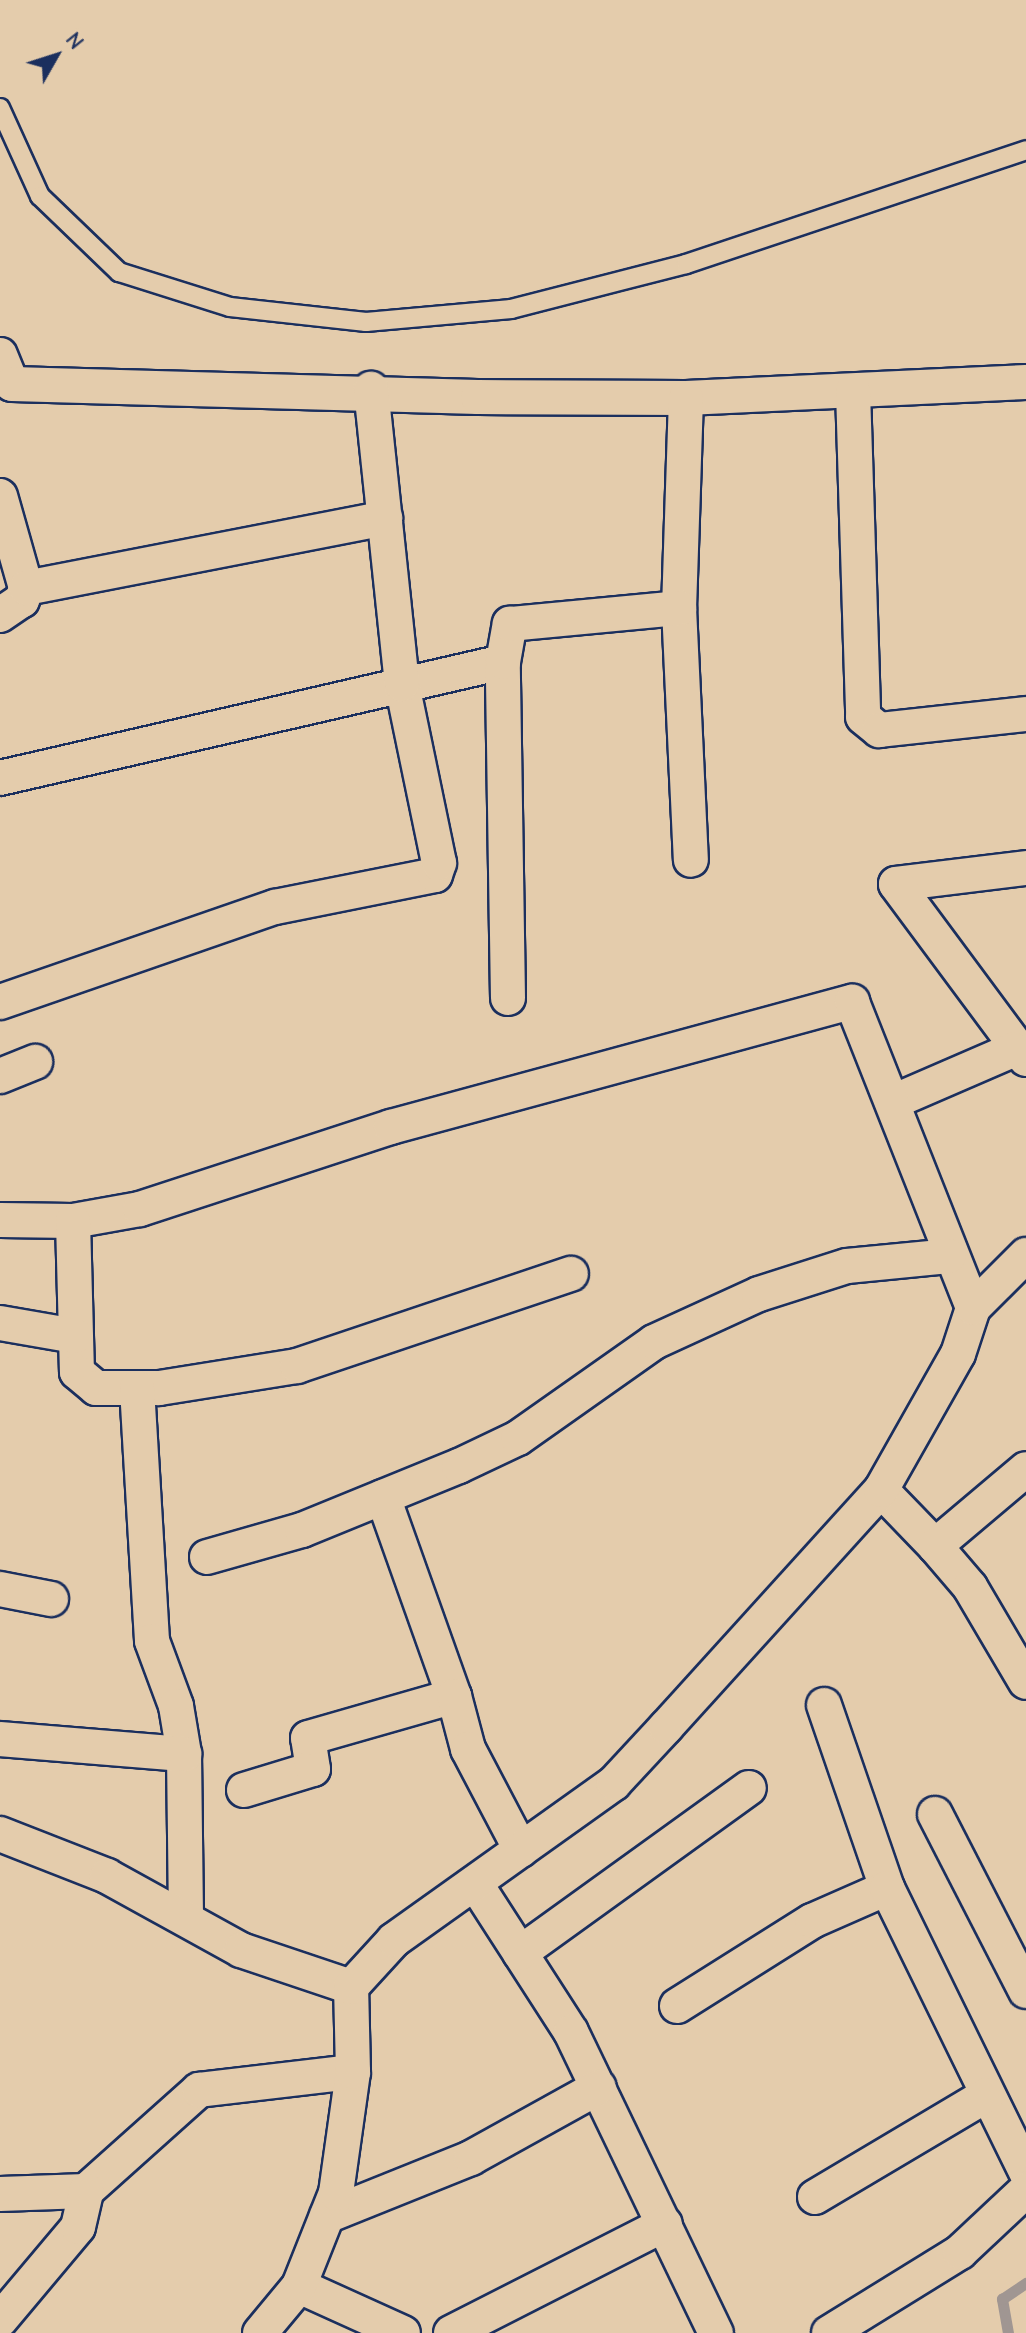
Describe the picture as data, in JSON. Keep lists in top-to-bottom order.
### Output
{
  "north": "top right"
}
